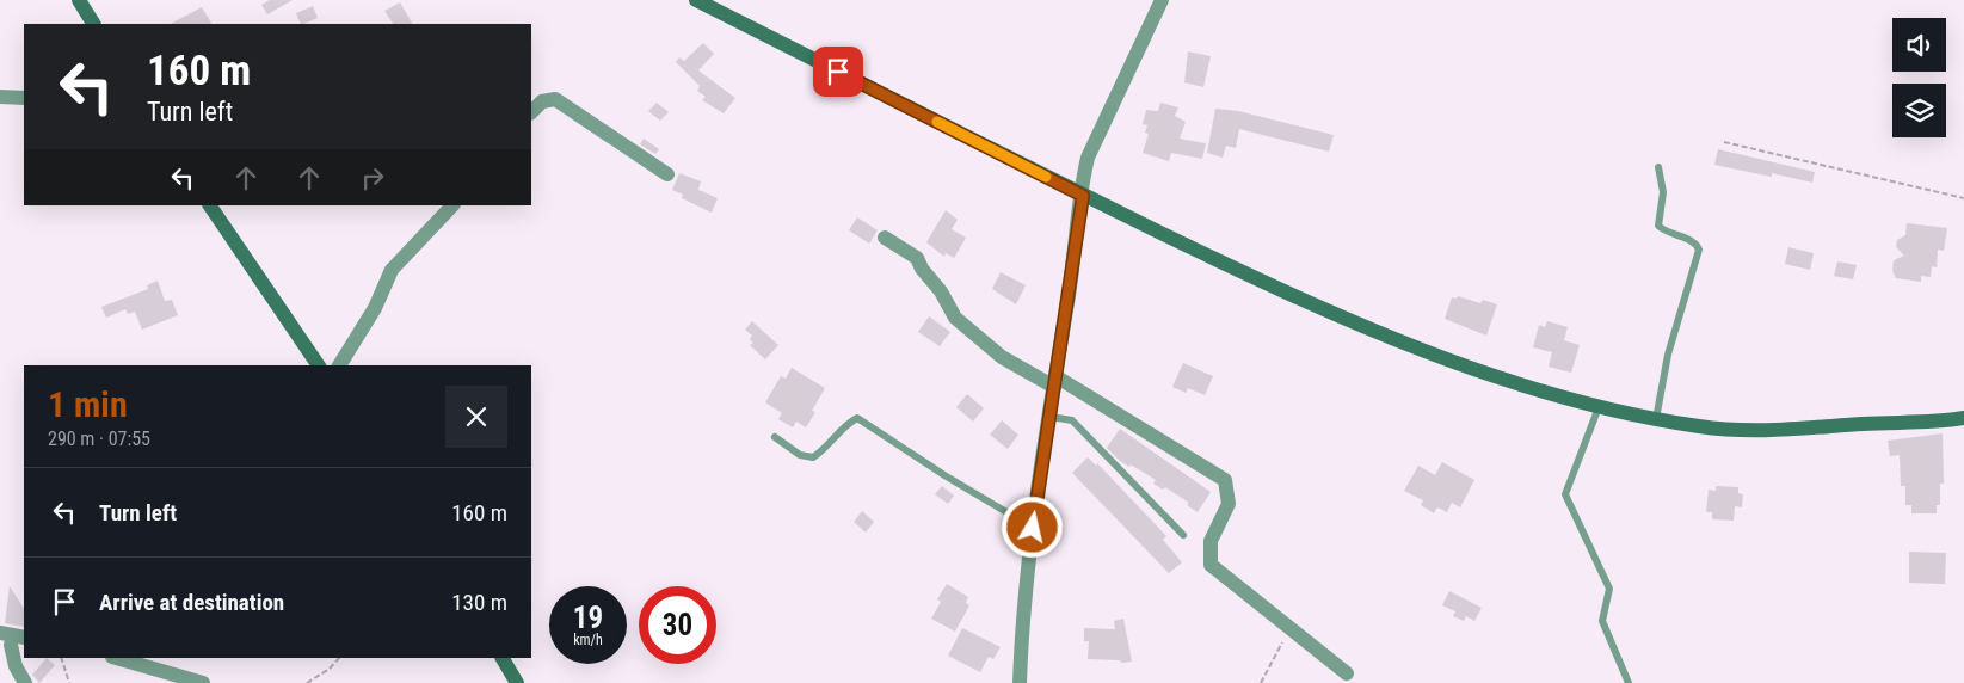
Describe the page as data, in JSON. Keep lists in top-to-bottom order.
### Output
{
  "page": {
    "turn": ["160 m", "Turn left"],
    "heading": ["1 min", "290 m · 07:55"],
    "list": [
      {
        "name": "Turn left",
        "value": "160 m"
      },
      {
        "name": "Arrive at destination",
        "value": "130 m"
      }
    ],
    "speed": "19 km/h",
    "limit": "30"
  }
}
